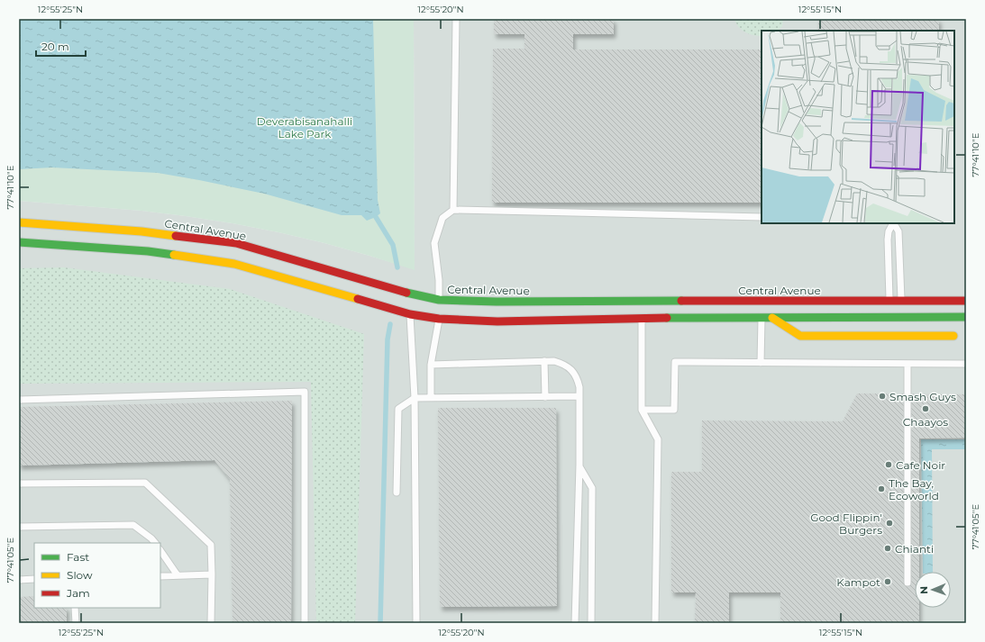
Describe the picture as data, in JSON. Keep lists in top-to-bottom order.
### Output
{
  "streets": {
    "street": ["Central Avenue"]
  },
  "parks": ["Deverabisanahalli Lake Park"],
  "places": [
    "Smash Guys",
    "Chaayos",
    "Cafe Noir",
    "The Bay, Ecoworld",
    "Good Flippin' Burgers",
    "Chianti",
    "Kampot"
  ],
  "legend": ["Fast", "Slow", "Jam"],
  "scale_bar": "20 m",
  "north": "left",
  "coordinates": [
    "12°55'25\"N",
    "12°55'20\"N",
    "12°55'15\"N",
    "77°41'10\"E",
    "77°41'05\"E"
  ]
}
